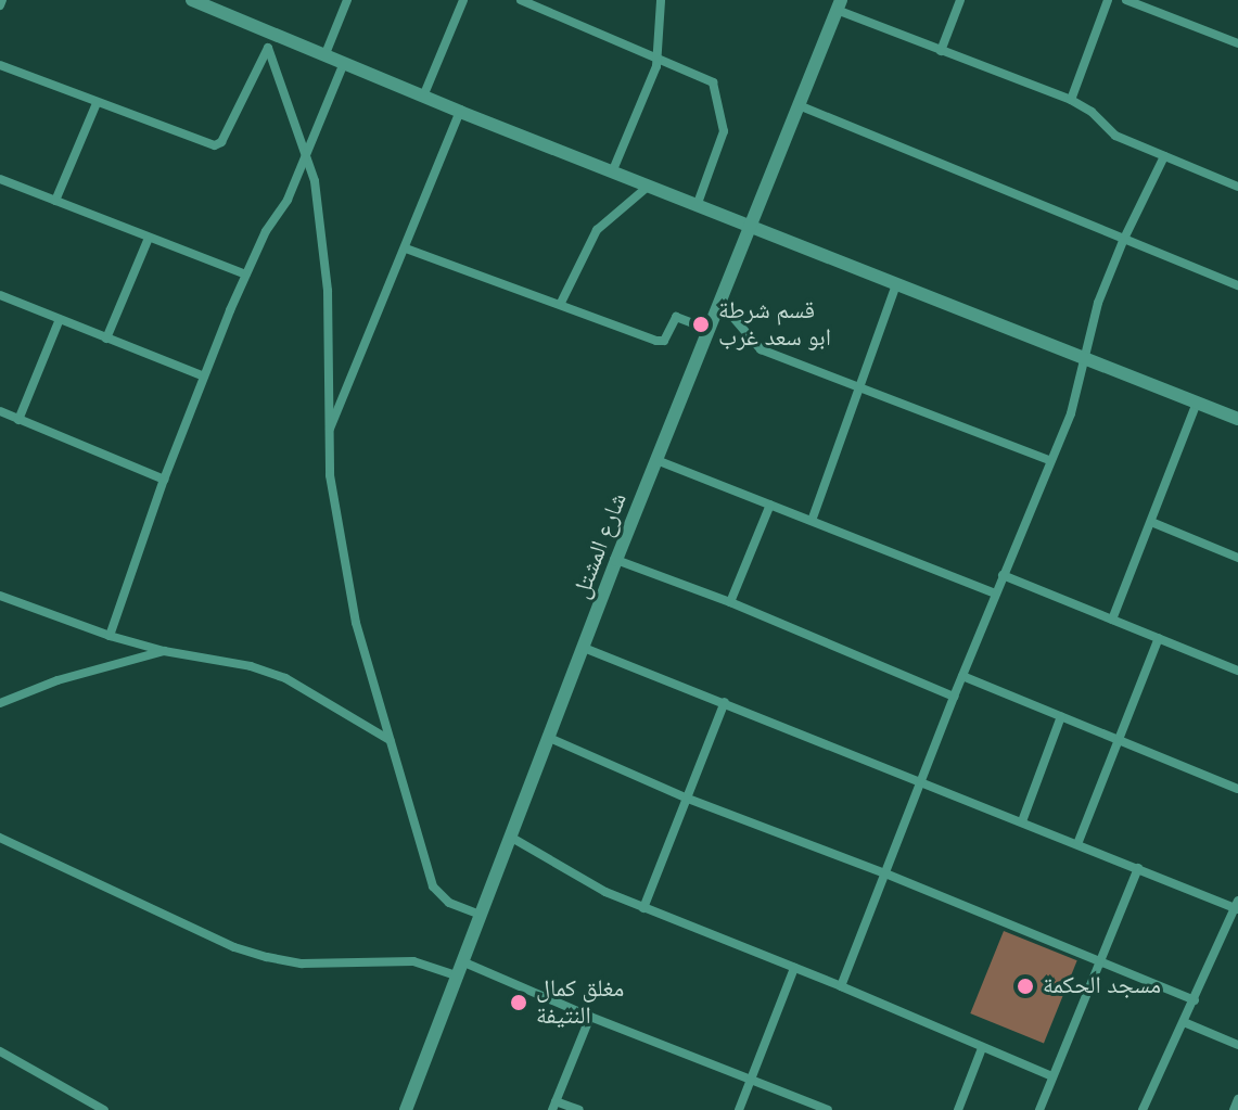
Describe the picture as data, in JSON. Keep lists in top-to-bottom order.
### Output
{
  "streets": {
    "street": ["شارع المشتل"]
  },
  "places": ["قسم شرطة ابو سعد غرب", "مسجد الحكمة", "مغلق كمال النتيفة"]
}
